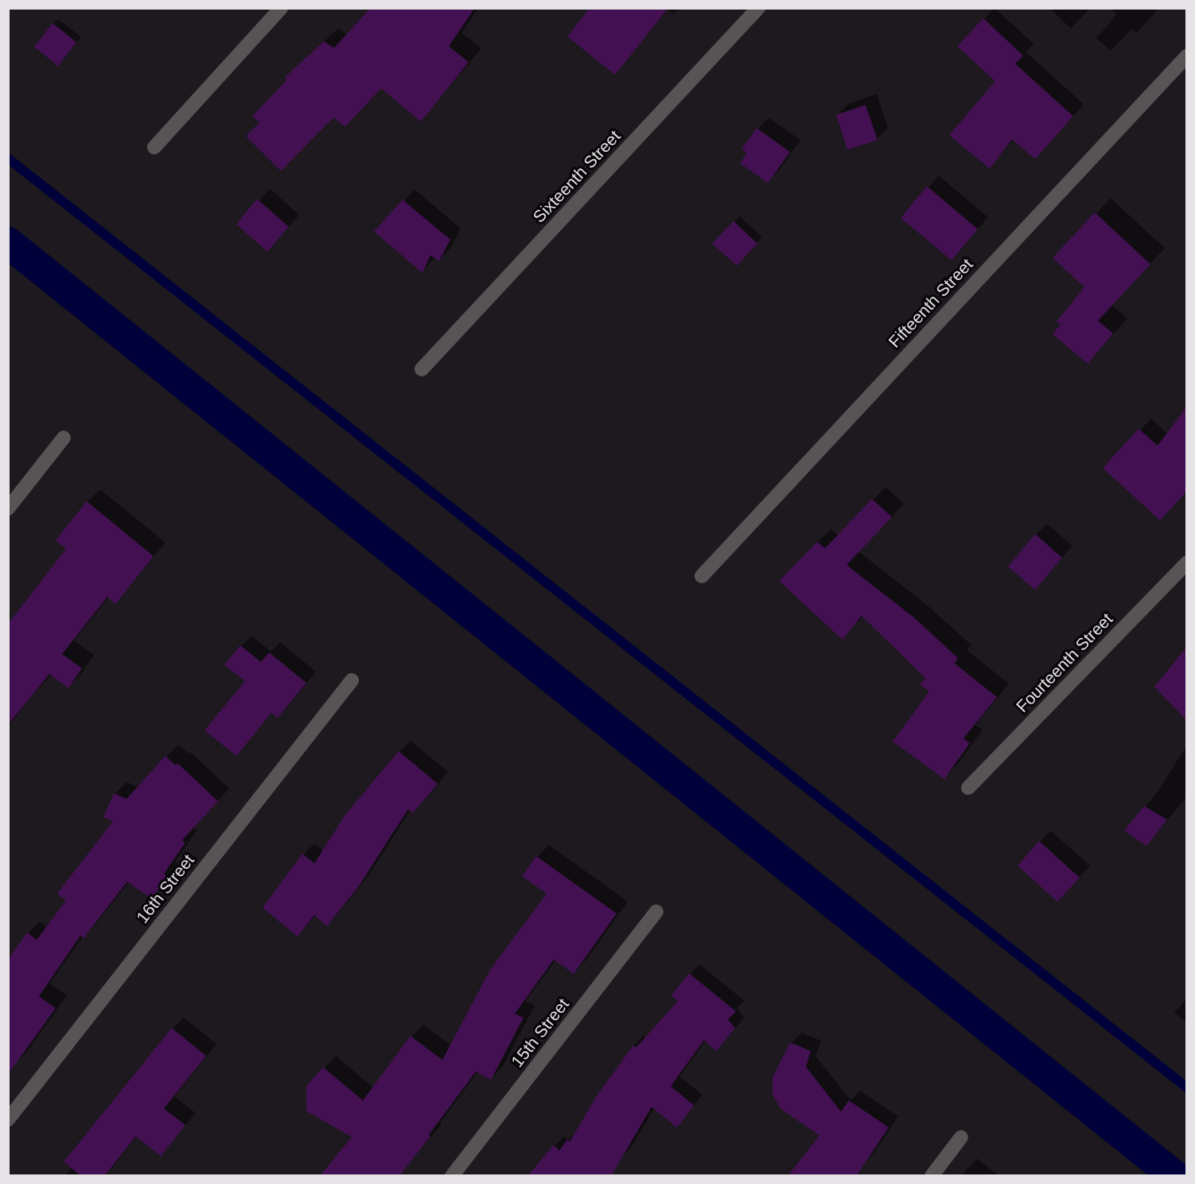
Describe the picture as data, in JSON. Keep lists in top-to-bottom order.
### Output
{
  "streets": {
    "street": [
      "Sixteenth Street",
      "Fifteenth Street",
      "Fourteenth Street",
      "16th Street",
      "15th Street"
    ]
  }
}
